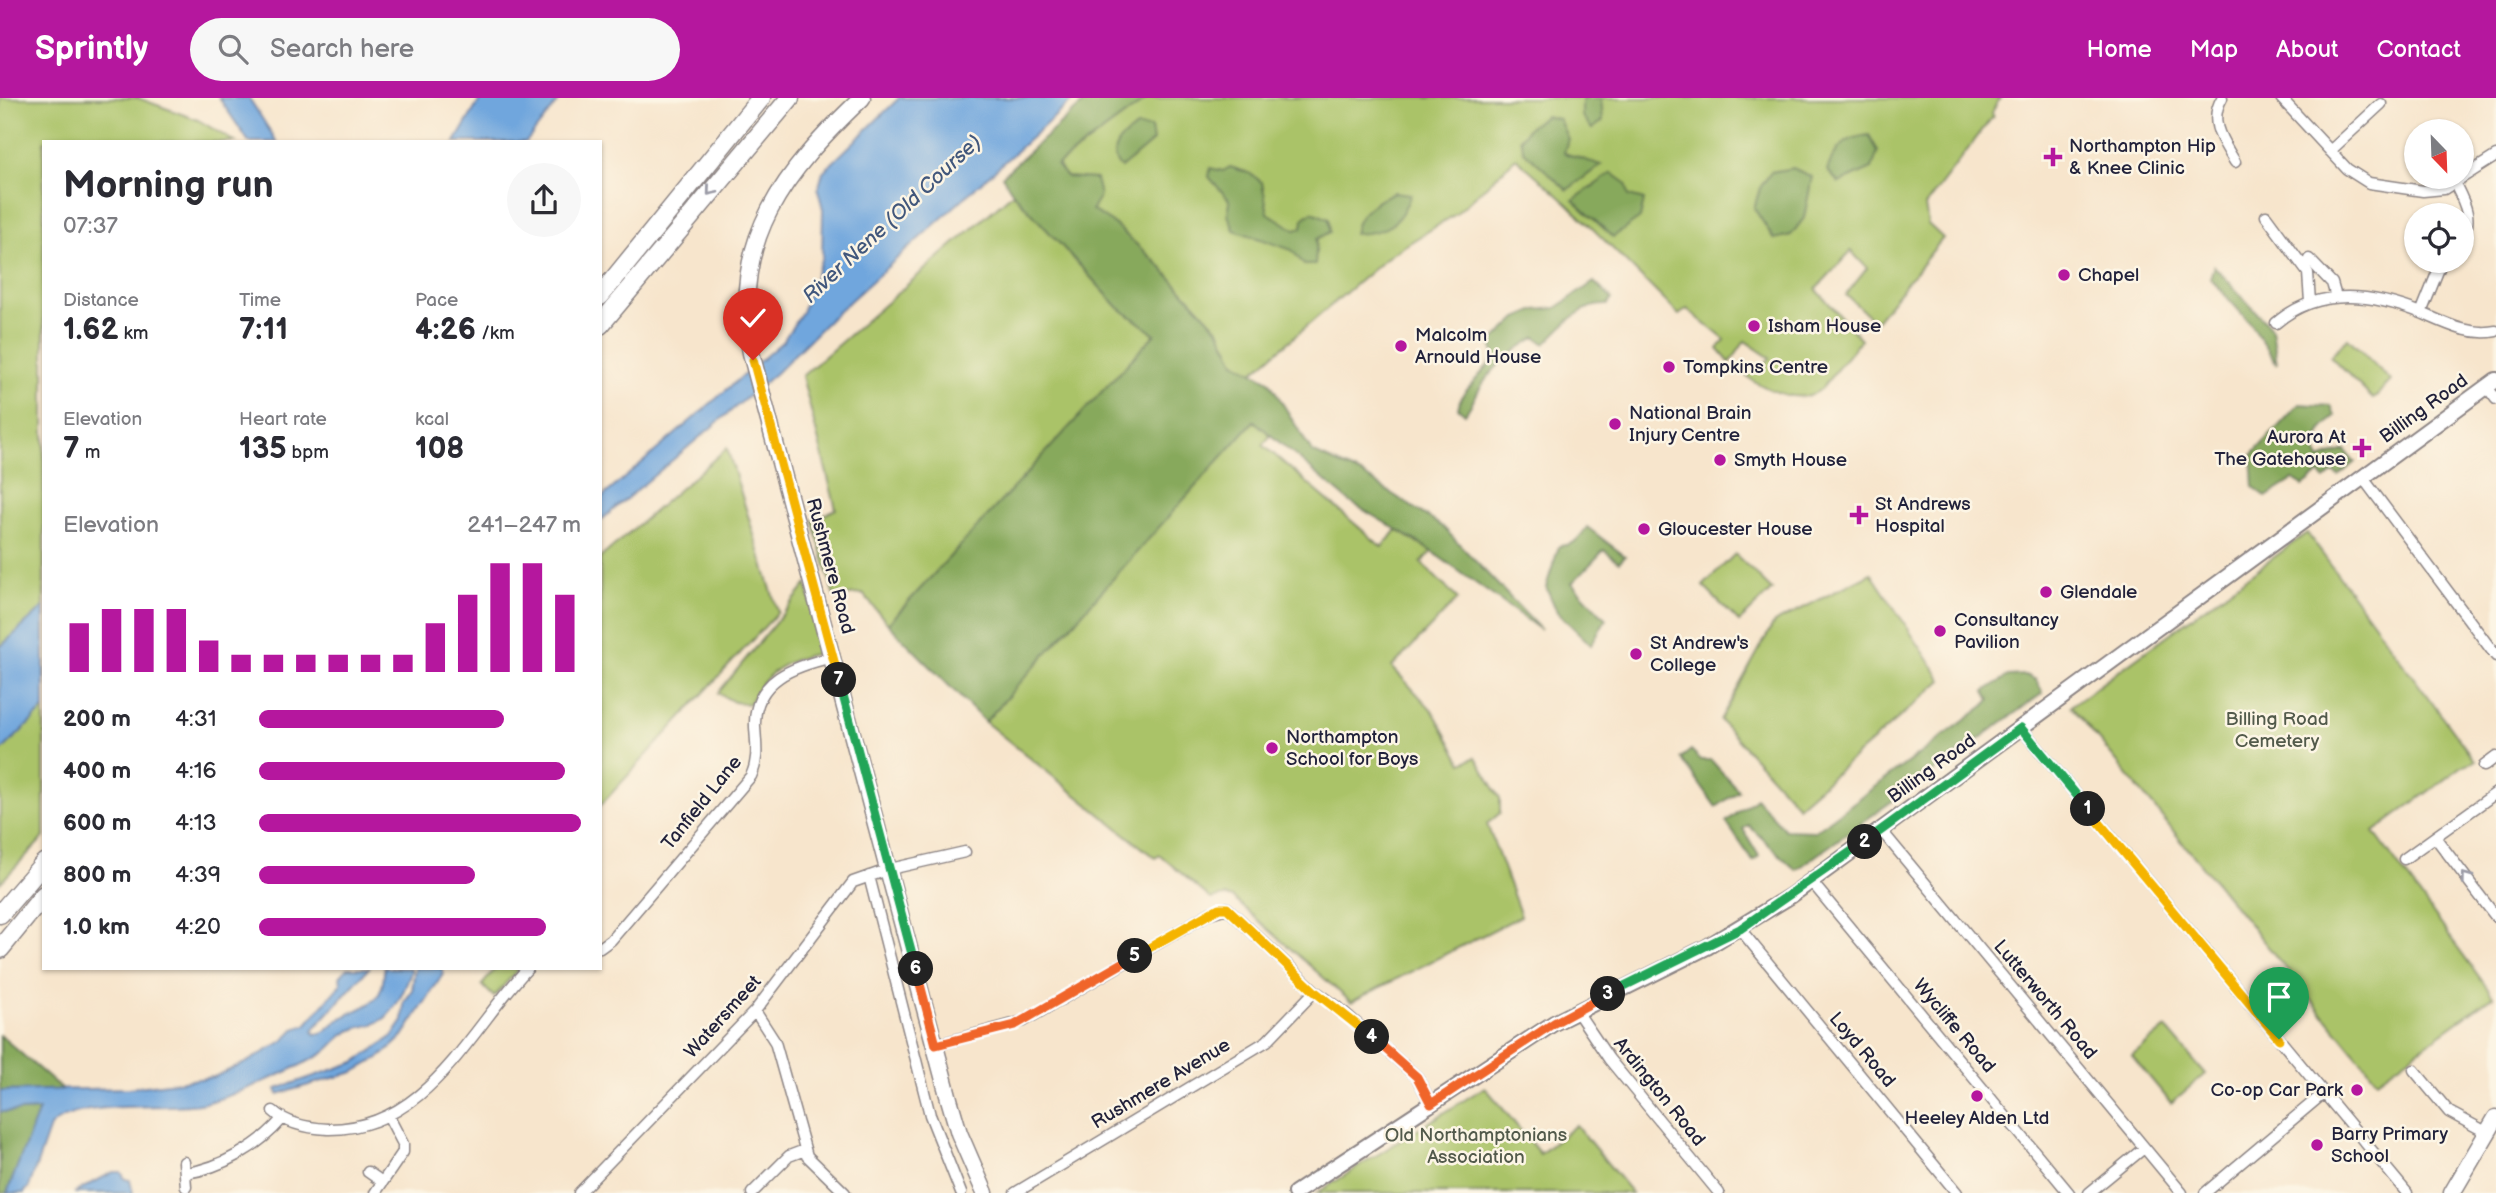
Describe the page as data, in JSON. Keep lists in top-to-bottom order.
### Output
{
  "streets": {
    "main road": ["Rushmere Road"],
    "street": [
      "Billing Road",
      "Tanfield Lane",
      "Lutterworth Road",
      "Watersmeet",
      "Wycliffe Road",
      "Loyd Road",
      "Rushmere Avenue",
      "Ardington Road"
    ]
  },
  "crossings": [
    ["Billing Road", "Lutterworth Road"],
    ["Billing Road", "Wycliffe Road"],
    ["Billing Road", "Loyd Road"],
    ["Billing Road", "Ardington Road"],
    ["Rushmere Road", "Tanfield Lane"],
    ["Rushmere Road", "Watersmeet"]
  ],
  "water": ["River Nene (Old Course)"],
  "parks": ["Billing Road Cemetery", "Old Northamptonians Association"],
  "places": {
    "health": ["Northampton Hip & Knee Clinic", "Aurora At The Gatehouse", "St Andrews Hospital"],
    "other": [
      "Chapel",
      "Isham House",
      "Malcolm Arnould House",
      "Tompkins Centre",
      "National Brain Injury Centre",
      "Smyth House",
      "Gloucester House",
      "Glendale",
      "Consultancy Pavilion",
      "St Andrew's College",
      "Northampton School for Boys",
      "Co-op Car Park",
      "Heeley Alden Ltd",
      "Barry Primary School"
    ]
  },
  "north": "bottom right",
  "page": {
    "header": "Sprintly",
    "search": "Search here",
    "nav": [
      "Home",
      "Map",
      "About",
      "Contact"
    ],
    "heading": ["Morning run", "07:37"],
    "stats": [
      ["Distance", "1.62 km"],
      ["Time", "7:11"],
      ["Pace", "4:26 /km"],
      ["Elevation", "7 m"],
      ["Heart rate", "135 bpm"],
      ["kcal", "108"]
    ],
    "chart": ["Elevation", "241–247 m"],
    "pins": [
      "7",
      "1",
      "2",
      "5",
      "6",
      "3",
      "4"
    ],
    "list": [
      {
        "name": "200 m",
        "note": "4:31"
      },
      {
        "name": "400 m",
        "note": "4:16"
      },
      {
        "name": "600 m",
        "note": "4:13"
      },
      {
        "name": "800 m",
        "note": "4:39"
      },
      {
        "name": "1.0 km",
        "note": "4:20"
      }
    ]
  }
}
